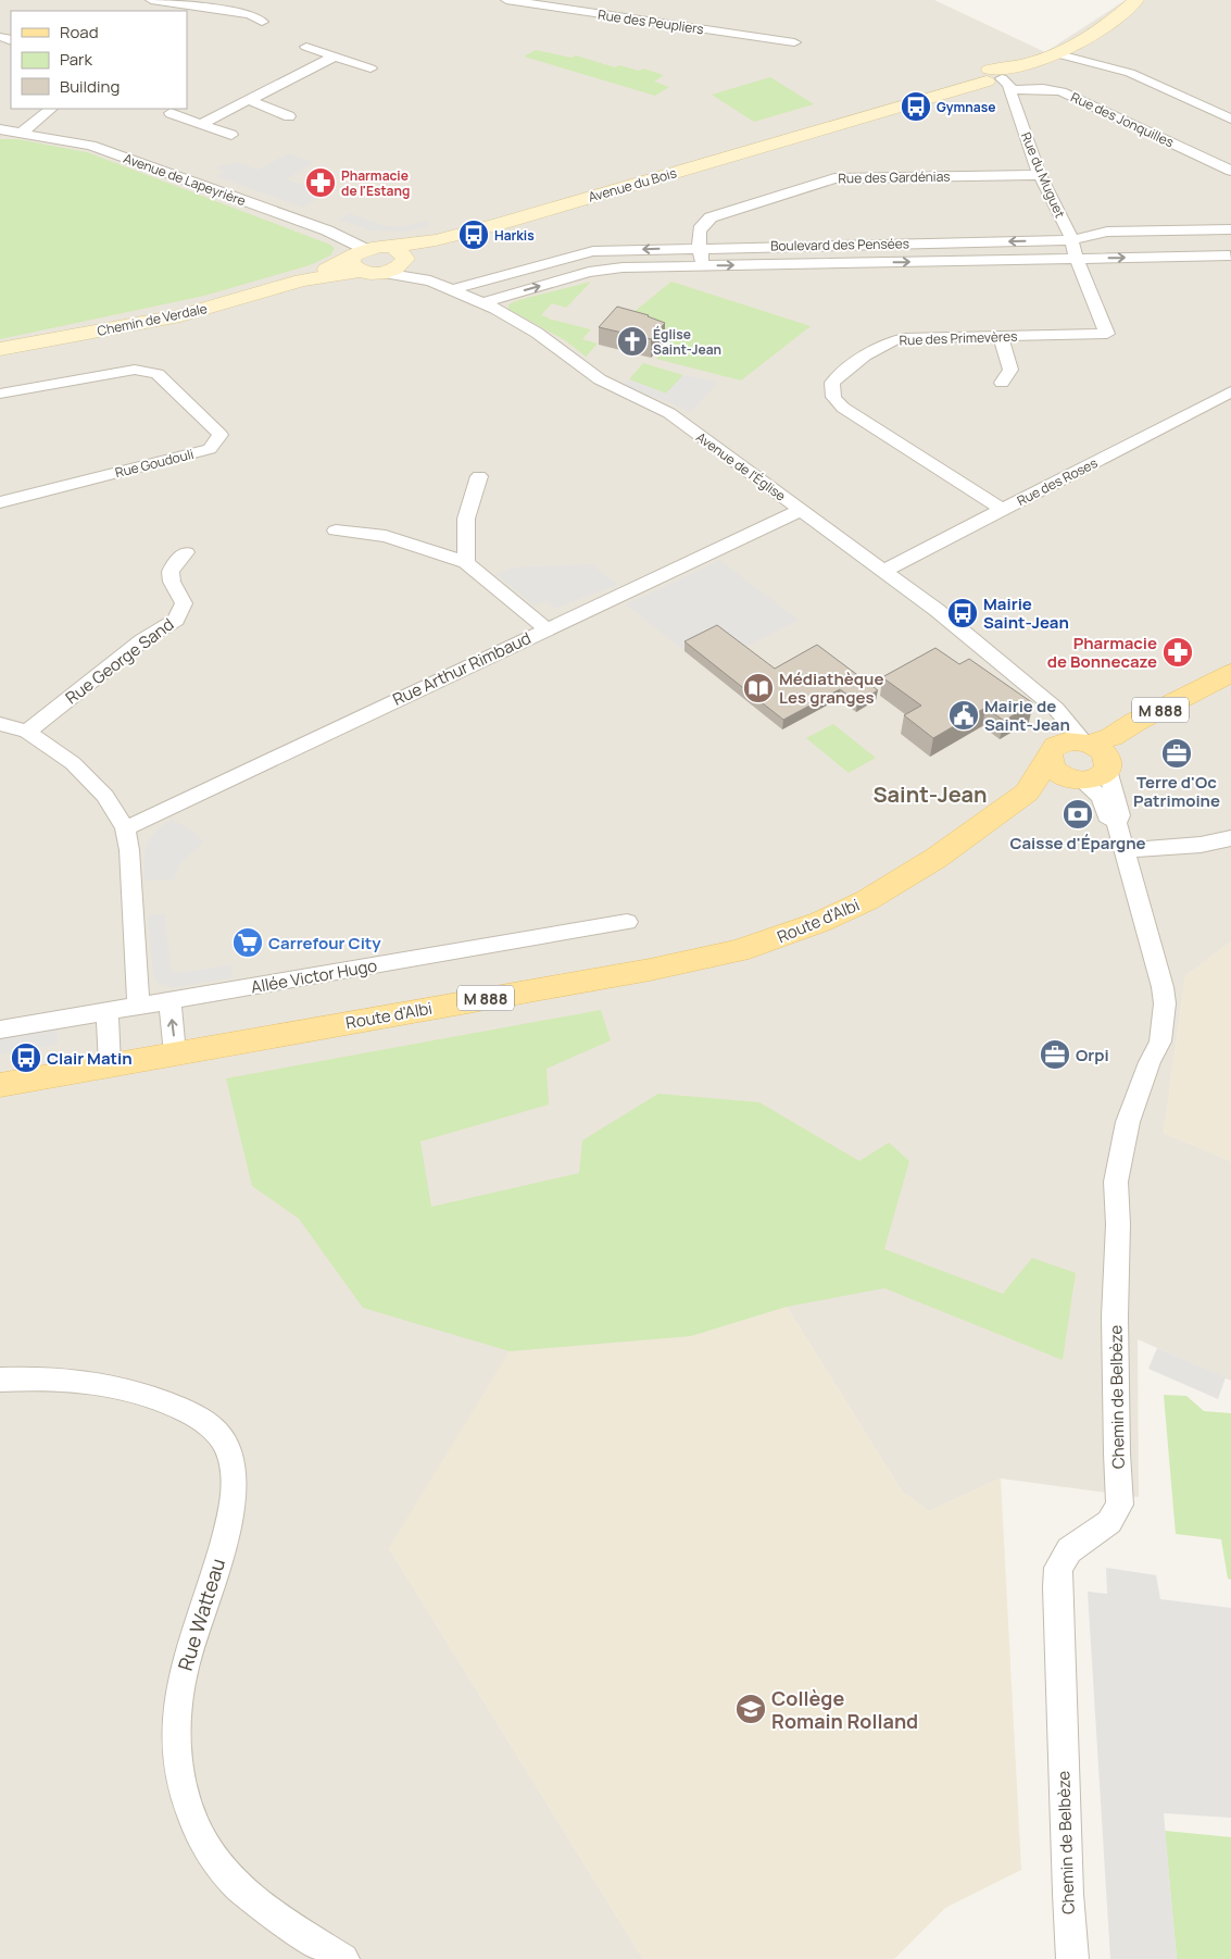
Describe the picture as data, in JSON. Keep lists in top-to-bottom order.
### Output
{
  "streets": {
    "main road": ["M 888", "Route d'Albi"],
    "street": [
      "Rue des Peupliers",
      "Rue des Jonquilles",
      "Rue du Muguet",
      "Rue des Gardénias",
      "Avenue de Lapeyrière",
      "Avenue du Bois",
      "Boulevard des Pensées",
      "Chemin de Verdale",
      "Rue des Primevères",
      "Rue Goudouli",
      "Avenue de l'Église",
      "Rue des Roses",
      "Rue George Sand",
      "Rue Arthur Rimbaud",
      "Allée Victor Hugo",
      "Chemin de Belbèze",
      "Rue Watteau"
    ]
  },
  "crossings": [
    ["Rue des Jonquilles", "Rue du Muguet"],
    ["Rue des Jonquilles", "Avenue du Bois"],
    ["Rue du Muguet", "Rue des Gardénias"],
    ["Rue du Muguet", "Avenue du Bois"],
    ["Rue du Muguet", "Boulevard des Pensées"],
    ["Rue du Muguet", "Rue des Primevères"],
    ["Rue des Gardénias", "Boulevard des Pensées"],
    ["Avenue de Lapeyrière", "Avenue du Bois"],
    ["Avenue de Lapeyrière", "Chemin de Verdale"],
    ["Avenue du Bois", "Chemin de Verdale"],
    ["Avenue du Bois", "Avenue de l'Église"],
    ["Boulevard des Pensées", "Rue des Primevères"],
    ["Boulevard des Pensées", "Avenue de l'Église"],
    ["Rue des Primevères", "Rue des Roses"],
    ["Avenue de l'Église", "Rue des Roses"],
    ["Avenue de l'Église", "Rue Arthur Rimbaud"],
    ["Avenue de l'Église", "M 888"],
    ["Avenue de l'Église", "Route d'Albi"],
    ["Avenue de l'Église", "Chemin de Belbèze"],
    ["M 888", "Route d'Albi"],
    ["M 888", "Chemin de Belbèze"],
    ["Route d'Albi", "Chemin de Belbèze"]
  ],
  "districts": ["Saint-Jean"],
  "places": {
    "bus stop": [
      "Gymnase",
      "Harkis",
      "Mairie Saint-Jean",
      "Clair Matin"
    ],
    "pharmacy": ["Pharmacie de l'Estang", "Pharmacie de Bonnecaze"],
    "church": ["Église Saint-Jean"],
    "library": ["Médiathèque Les granges"],
    "public building": ["Mairie de Saint-Jean"],
    "office": ["Terre d'Oc Patrimoine", "Orpi"],
    "bank": ["Caisse d'Épargne"],
    "supermarket": ["Carrefour City"],
    "school or university": ["Collège Romain Rolland"]
  },
  "legend": ["Road", "Park", "Building"]
}
